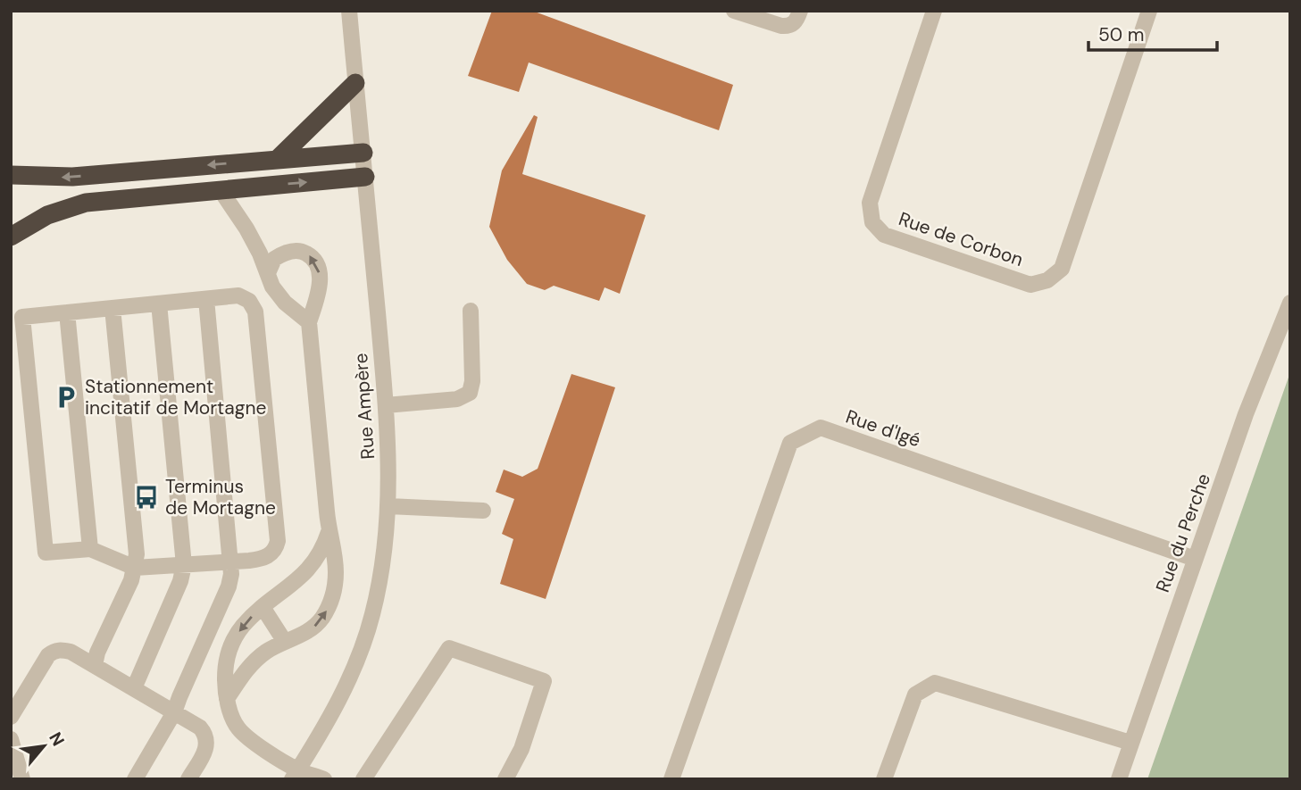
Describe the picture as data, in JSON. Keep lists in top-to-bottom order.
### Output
{
  "streets": {
    "street": [
      "Rue de Corbon",
      "Rue Ampère",
      "Rue d'Igé",
      "Rue du Perche"
    ]
  },
  "crossings": [
    ["Rue d'Igé", "Rue du Perche"]
  ],
  "places": {
    "parking": ["Stationnement incitatif de Mortagne"],
    "bus stop": ["Terminus de Mortagne"]
  },
  "scale_bar": "50 m",
  "north": "top right"
}
